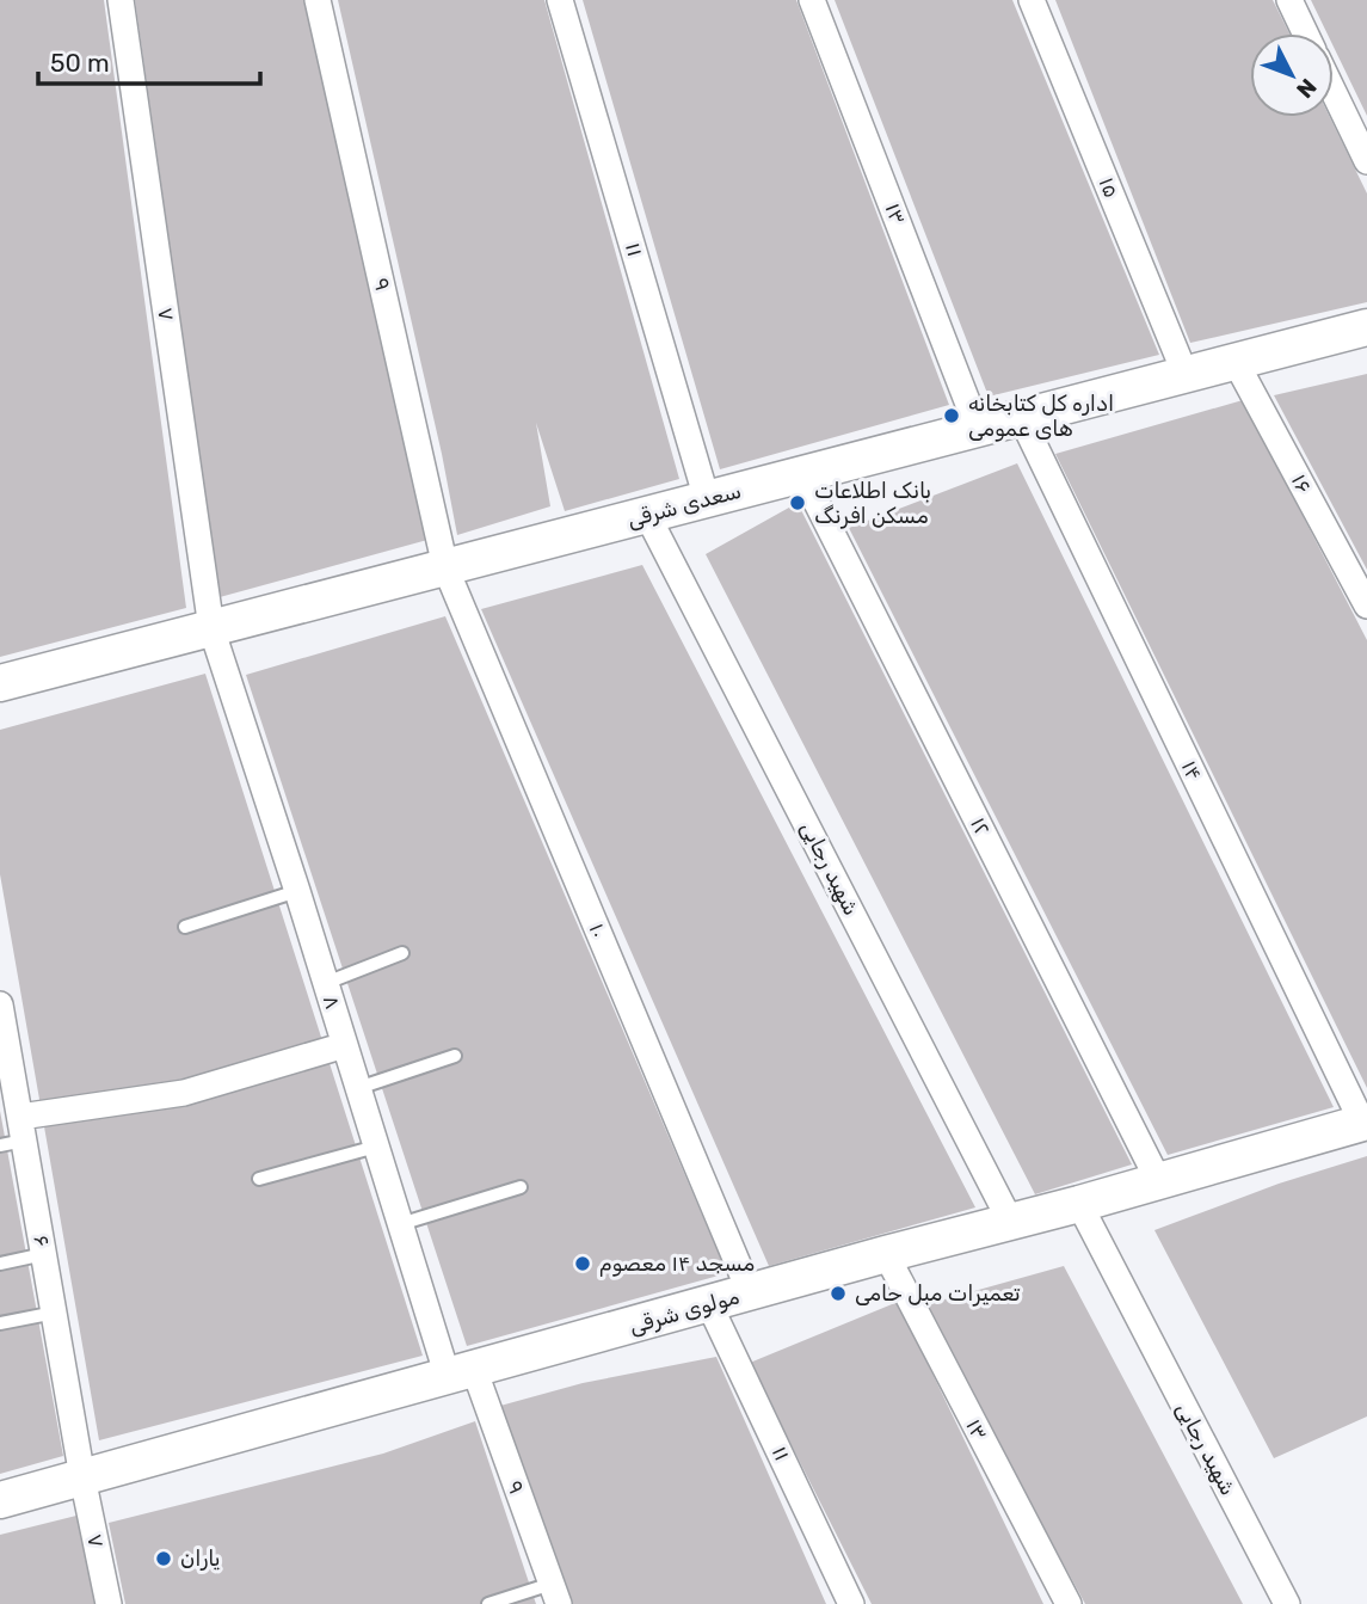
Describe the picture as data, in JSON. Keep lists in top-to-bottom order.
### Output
{
  "streets": {
    "main road": ["سعدی شرقی", "مولوی شرقی"],
    "street": [
      "۱۵",
      "۱۳",
      "۱۱",
      "۹",
      "۷",
      "۱۶",
      "۱۴",
      "۱۲",
      "شهید رجایی",
      "۱۰",
      "۸",
      "۶"
    ]
  },
  "crossings": [
    ["۱۵", "سعدی شرقی"],
    ["۱۳", "سعدی شرقی"],
    ["۱۳", "مولوی شرقی"],
    ["۱۱", "سعدی شرقی"],
    ["۱۱", "مولوی شرقی"],
    ["۹", "سعدی شرقی"],
    ["۹", "۱۰"],
    ["۹", "۸"],
    ["۹", "مولوی شرقی"],
    ["۷", "سعدی شرقی"],
    ["۷", "۸"],
    ["۷", "۶"],
    ["۷", "مولوی شرقی"],
    ["۱۶", "سعدی شرقی"],
    ["سعدی شرقی", "۱۴"],
    ["سعدی شرقی", "۱۲"],
    ["سعدی شرقی", "شهید رجایی"],
    ["سعدی شرقی", "۱۰"],
    ["سعدی شرقی", "۸"],
    ["۱۴", "مولوی شرقی"],
    ["۱۲", "مولوی شرقی"],
    ["شهید رجایی", "مولوی شرقی"],
    ["۱۰", "مولوی شرقی"],
    ["۸", "مولوی شرقی"],
    ["۶", "مولوی شرقی"]
  ],
  "places": [
    "اداره کل کتابخانه های عمومی",
    "بانک اطلاعات مسکن افرنگ",
    "مسجد ۱۴ معصوم",
    "تعمیرات مبل حامی",
    "یاران"
  ],
  "scale_bar": "50 m",
  "north": "bottom right"
}
